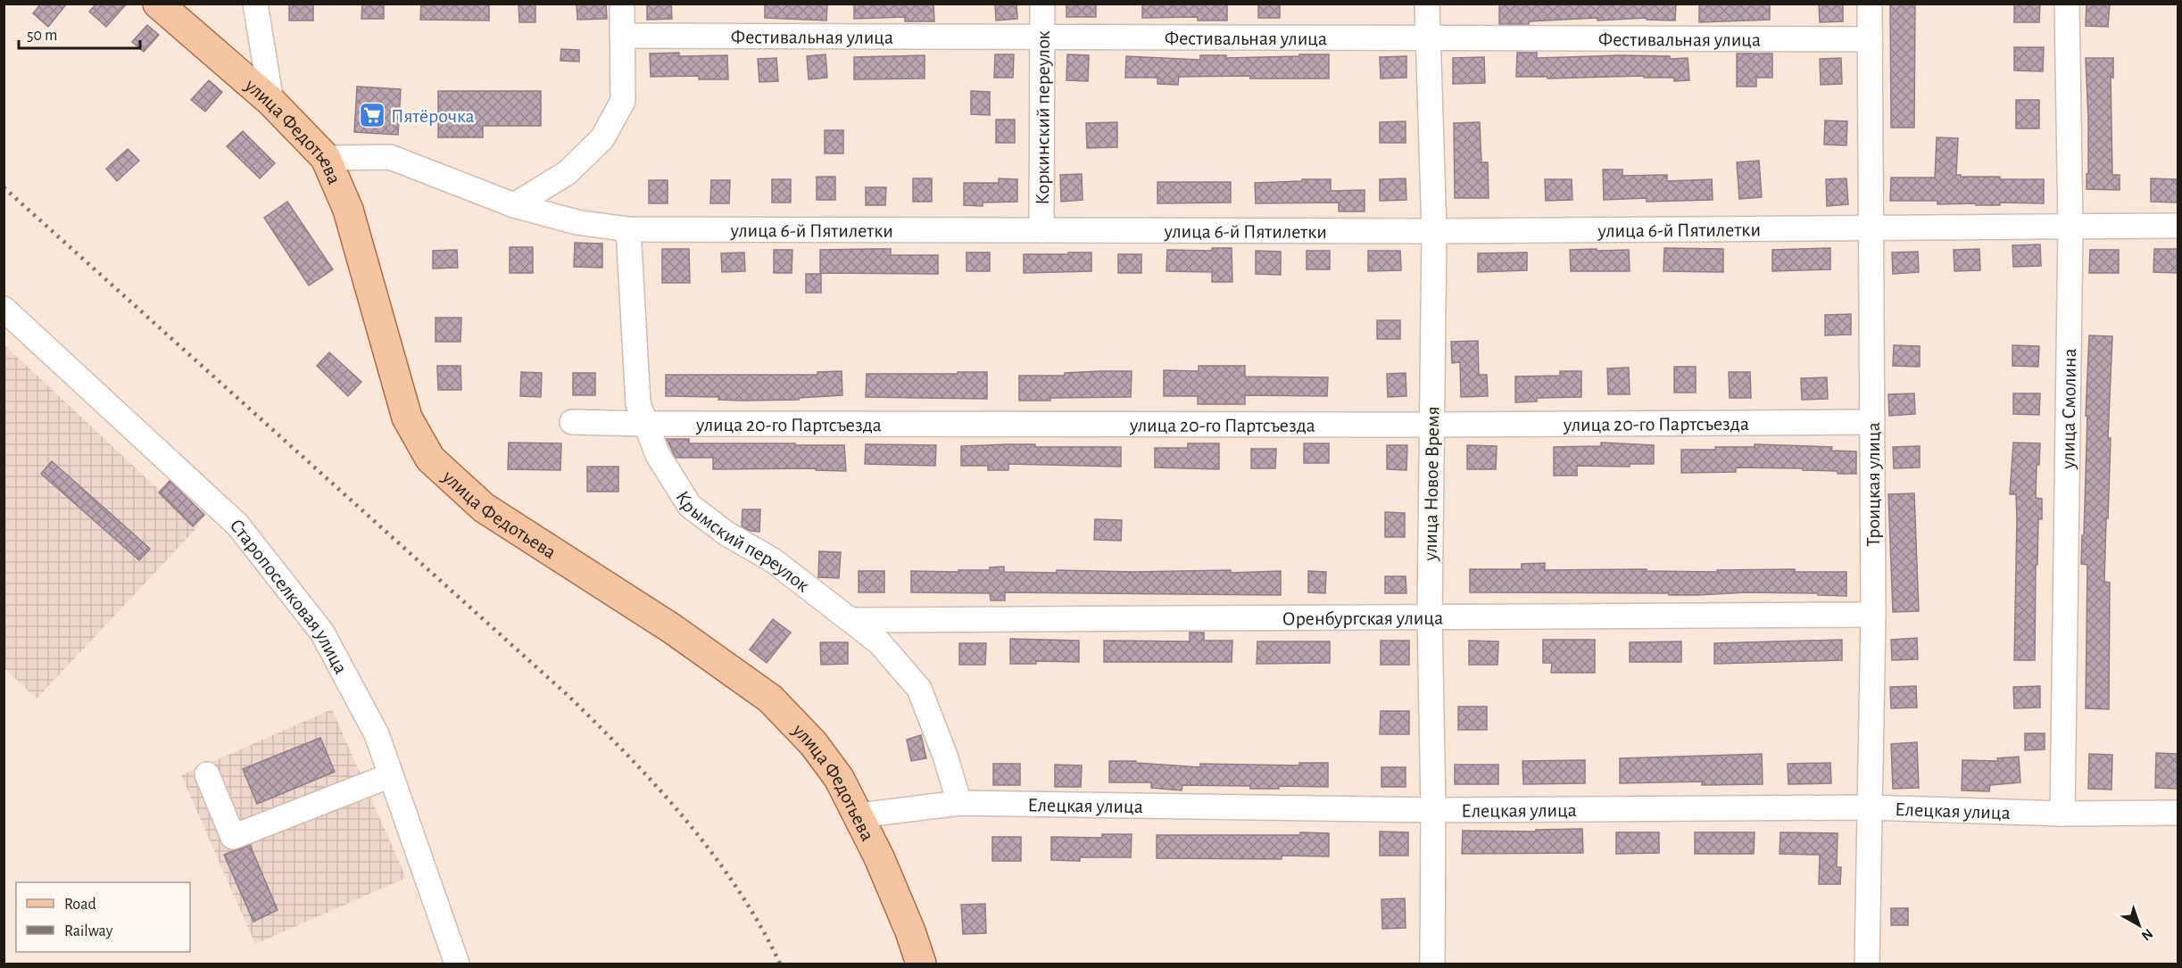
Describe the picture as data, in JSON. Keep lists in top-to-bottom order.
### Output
{
  "streets": {
    "main road": ["улица Федотьева"],
    "street": [
      "Фестивальная улица",
      "Коркинский переулок",
      "улица 6-й Пятилетки",
      "улица Смолина",
      "улица 20-го Партсъезда",
      "улица Новое Время",
      "Троицкая улица",
      "Крымский переулок",
      "Старопоселковая улица",
      "Оренбургская улица",
      "Елецкая улица"
    ]
  },
  "crossings": [
    ["Фестивальная улица", "Коркинский переулок"],
    ["Фестивальная улица", "улица Новое Время"],
    ["Фестивальная улица", "Троицкая улица"],
    ["Коркинский переулок", "улица 6-й Пятилетки"],
    ["улица Федотьева", "улица 6-й Пятилетки"],
    ["улица Федотьева", "Елецкая улица"],
    ["улица 6-й Пятилетки", "улица Смолина"],
    ["улица 6-й Пятилетки", "улица Новое Время"],
    ["улица 6-й Пятилетки", "Троицкая улица"],
    ["улица 6-й Пятилетки", "Крымский переулок"],
    ["улица Смолина", "Елецкая улица"],
    ["улица 20-го Партсъезда", "улица Новое Время"],
    ["улица 20-го Партсъезда", "Троицкая улица"],
    ["улица 20-го Партсъезда", "Крымский переулок"],
    ["улица Новое Время", "Оренбургская улица"],
    ["улица Новое Время", "Елецкая улица"],
    ["Троицкая улица", "Оренбургская улица"],
    ["Троицкая улица", "Елецкая улица"],
    ["Крымский переулок", "Оренбургская улица"],
    ["Крымский переулок", "Елецкая улица"]
  ],
  "places": {
    "supermarket": ["Пятёрочка"]
  },
  "legend": ["Road", "Railway"],
  "scale_bar": "50 m",
  "north": "bottom right"
}
